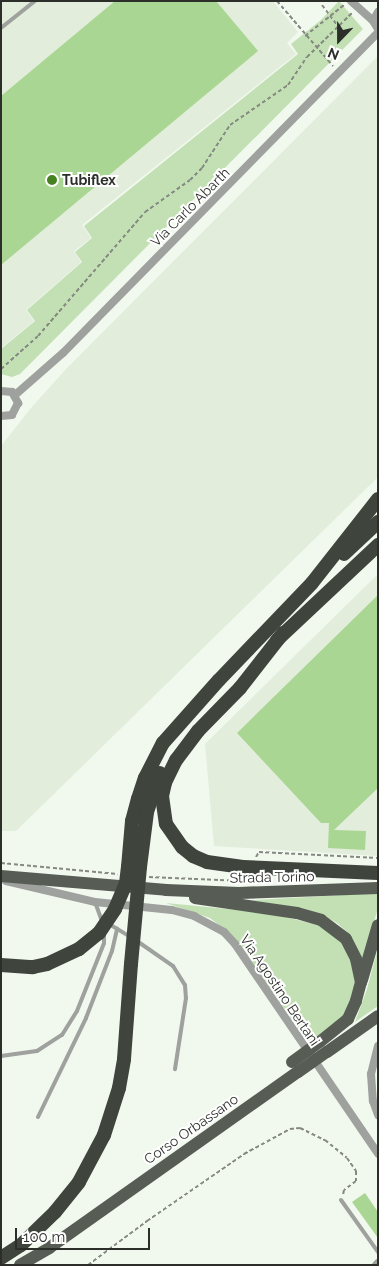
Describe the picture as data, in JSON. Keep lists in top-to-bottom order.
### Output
{
  "streets": {
    "main road": ["Strada Torino", "Corso Orbassano"],
    "street": ["Via Carlo Abarth", "Via Agostino Bertani"]
  },
  "places": ["Tubiflex"],
  "scale_bar": "100 m",
  "north": "bottom"
}
